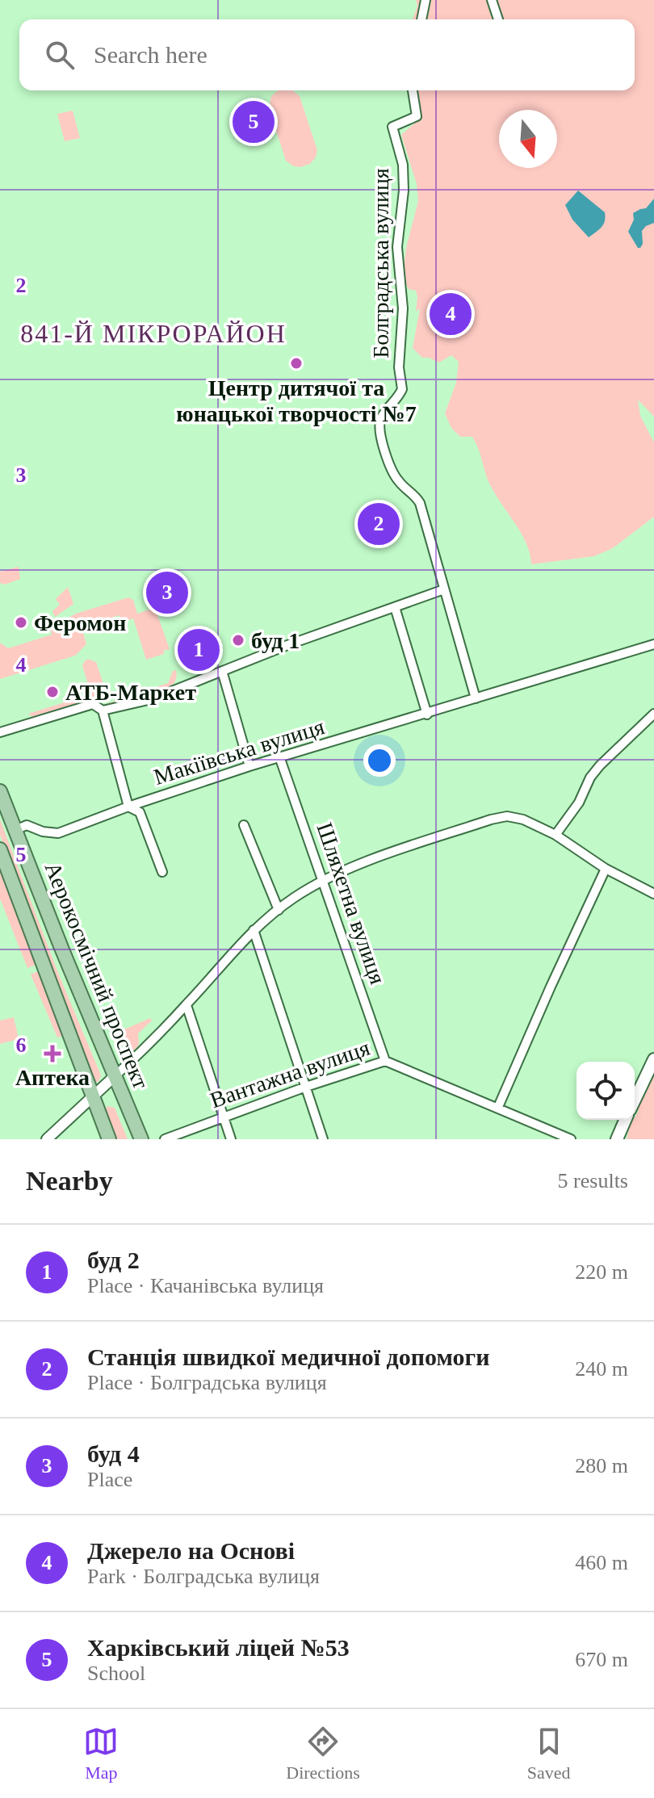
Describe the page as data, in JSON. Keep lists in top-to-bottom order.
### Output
{
  "streets": {
    "main road": ["Аерокосмічний проспект"],
    "street": [
      "Болградська вулиця",
      "Макіївська вулиця",
      "Шляхетна вулиця",
      "Вантажна вулиця"
    ]
  },
  "crossings": [
    ["Макіївська вулиця", "Шляхетна вулиця"],
    ["Макіївська вулиця", "Аерокосмічний проспект"],
    ["Шляхетна вулиця", "Вантажна вулиця"]
  ],
  "districts": ["841-Й МІКРОРАЙОН"],
  "places": {
    "other": [
      "Центр дитячої та юнацької творчості №7",
      "Феромон",
      "буд 1",
      "АТБ-Маркет"
    ],
    "health": ["Аптека"]
  },
  "north": "bottom",
  "page": {
    "search": "Search here",
    "pins": [
      "5",
      "4",
      "2",
      "3",
      "1"
    ],
    "heading": ["Nearby", "5 results"],
    "list": [
      {
        "mark": "1",
        "name": "буд 2",
        "note": "Place · Качанівська вулиця",
        "value": "220 m"
      },
      {
        "mark": "2",
        "name": "Станція швидкої медичної допомоги",
        "note": "Place · Болградська вулиця",
        "value": "240 m"
      },
      {
        "mark": "3",
        "name": "буд 4",
        "note": "Place",
        "value": "280 m"
      },
      {
        "mark": "4",
        "name": "Джерело на Основі",
        "note": "Park · Болградська вулиця",
        "value": "460 m"
      },
      {
        "mark": "5",
        "name": "Харківський ліцей №53",
        "note": "School",
        "value": "670 m"
      }
    ],
    "nav": ["Map", "Directions", "Saved"]
  },
  "grid": {
    "rows": [
      "2",
      "3",
      "4",
      "5",
      "6"
    ]
  }
}
